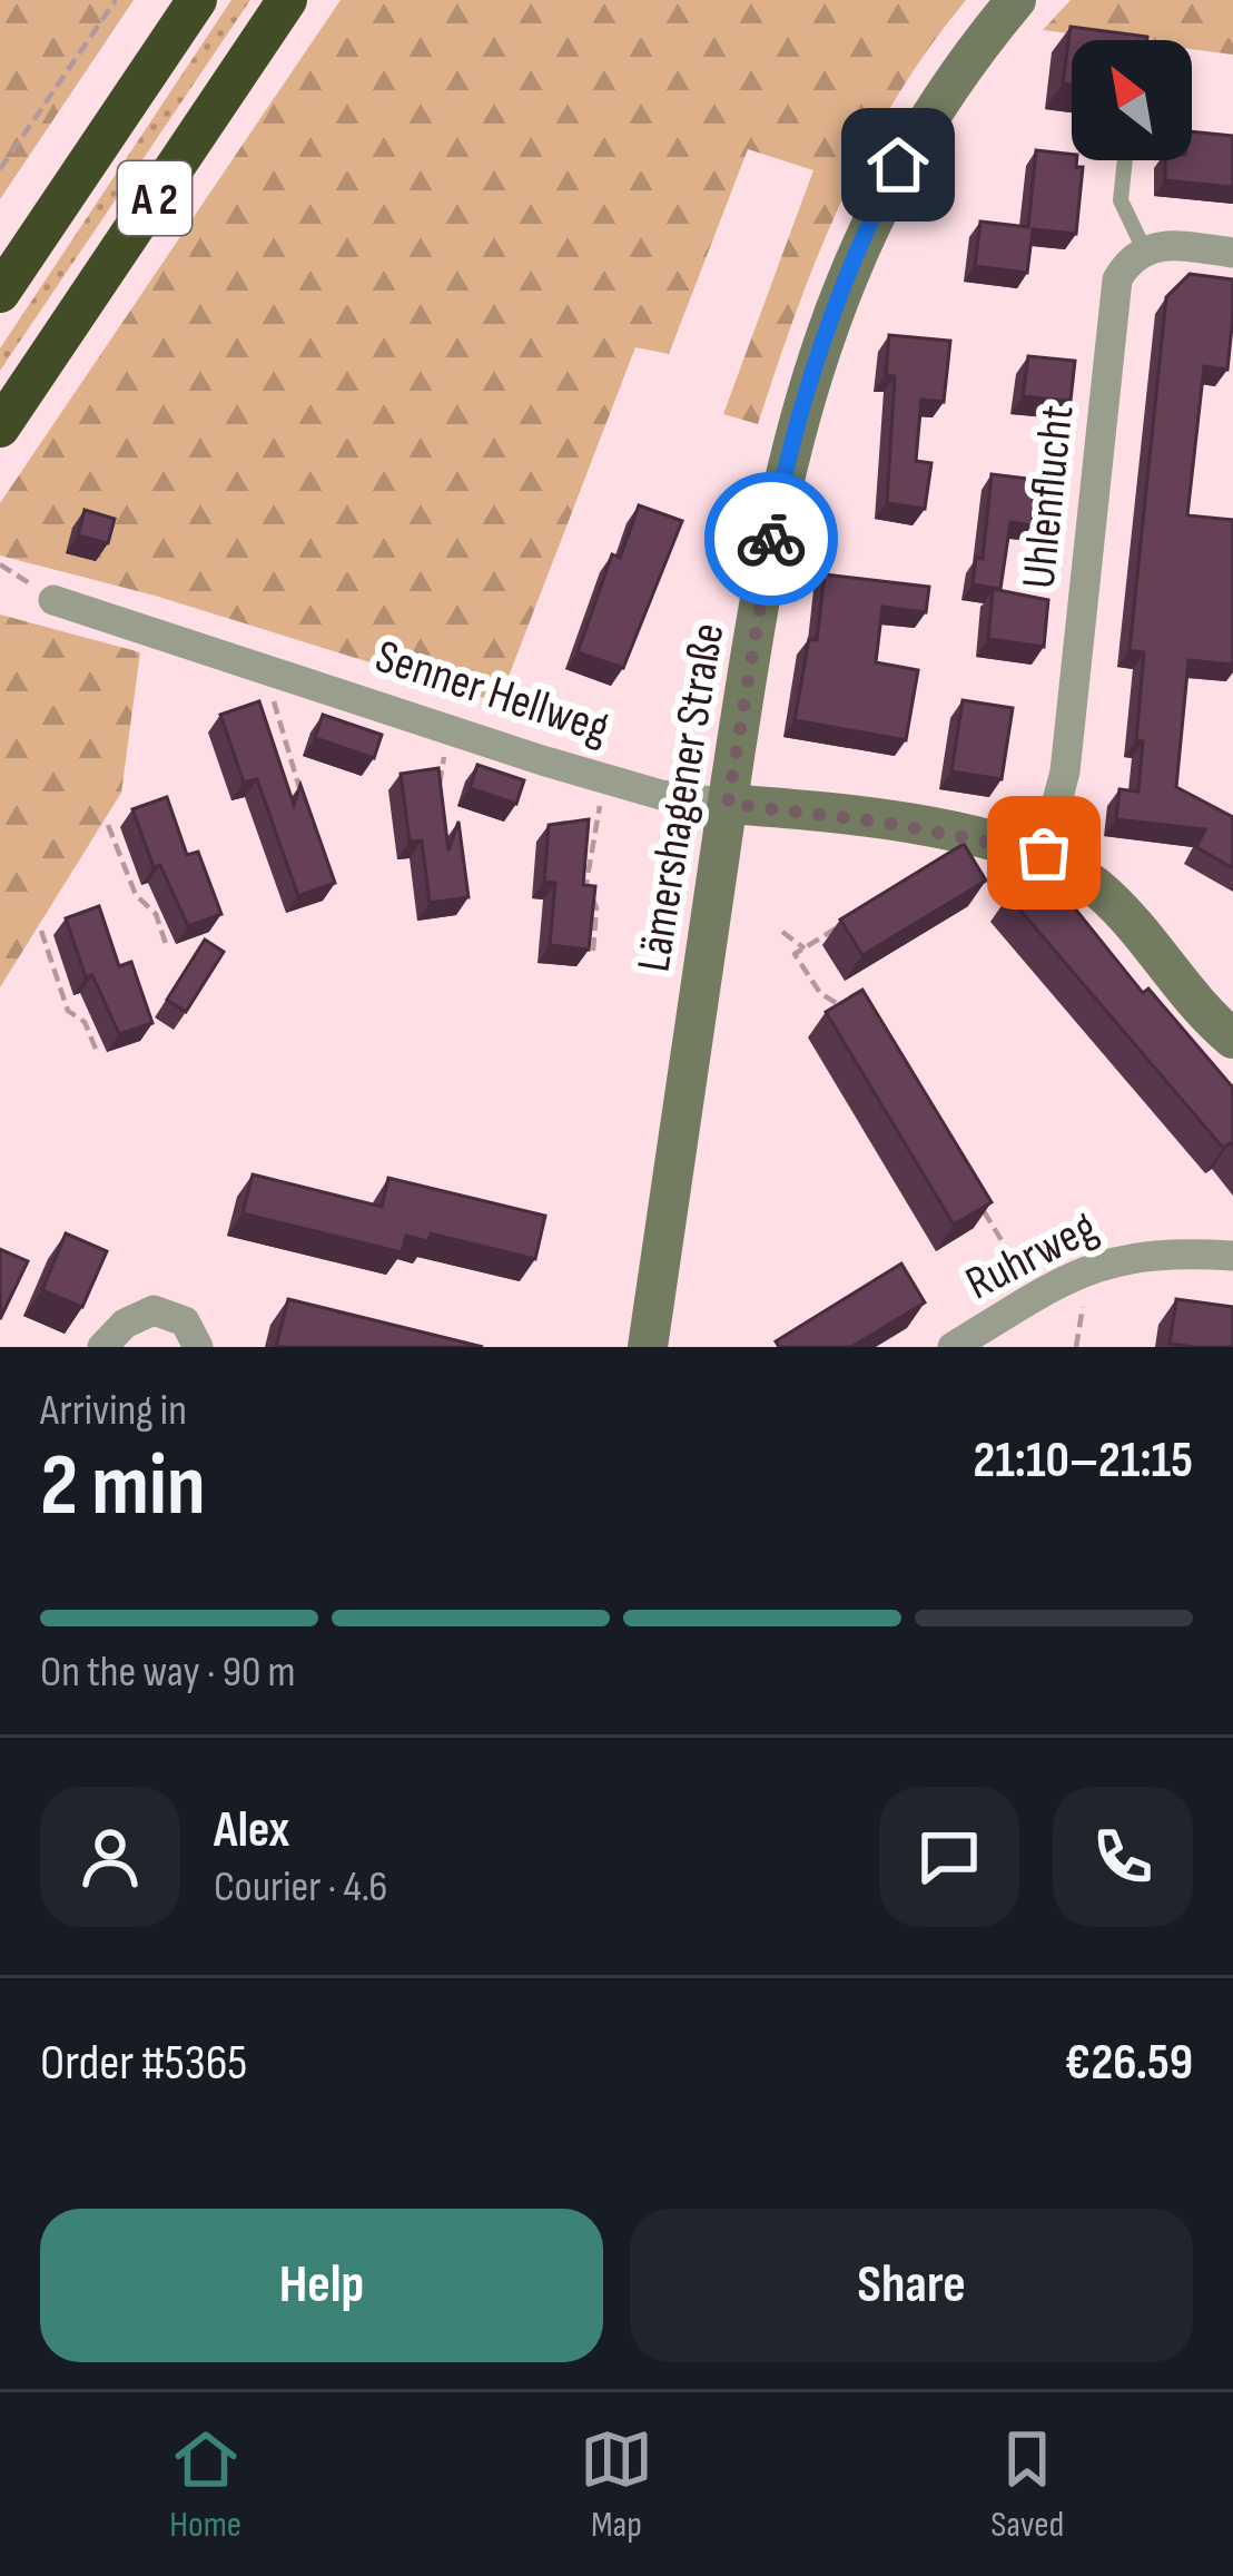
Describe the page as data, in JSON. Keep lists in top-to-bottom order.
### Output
{
  "streets": {
    "highway": ["A 2"],
    "main road": ["Senner Hellweg", "Lämershagener Straße"],
    "street": ["Uhlenflucht", "Ruhrweg"]
  },
  "crossings": [
    ["Uhlenflucht", "Senner Hellweg"],
    ["Senner Hellweg", "Lämershagener Straße"]
  ],
  "north": "top left",
  "page": {
    "heading": ["2 min", "Arriving in", "21:10–21:15"],
    "panel": [
      "Alex",
      "Courier · 4.6",
      "Order #5365",
      "€26.59"
    ],
    "bar": "On the way · 90 m",
    "buttons": ["Help", "Share"],
    "tabs": ["Home", "Map", "Saved"]
  }
}
